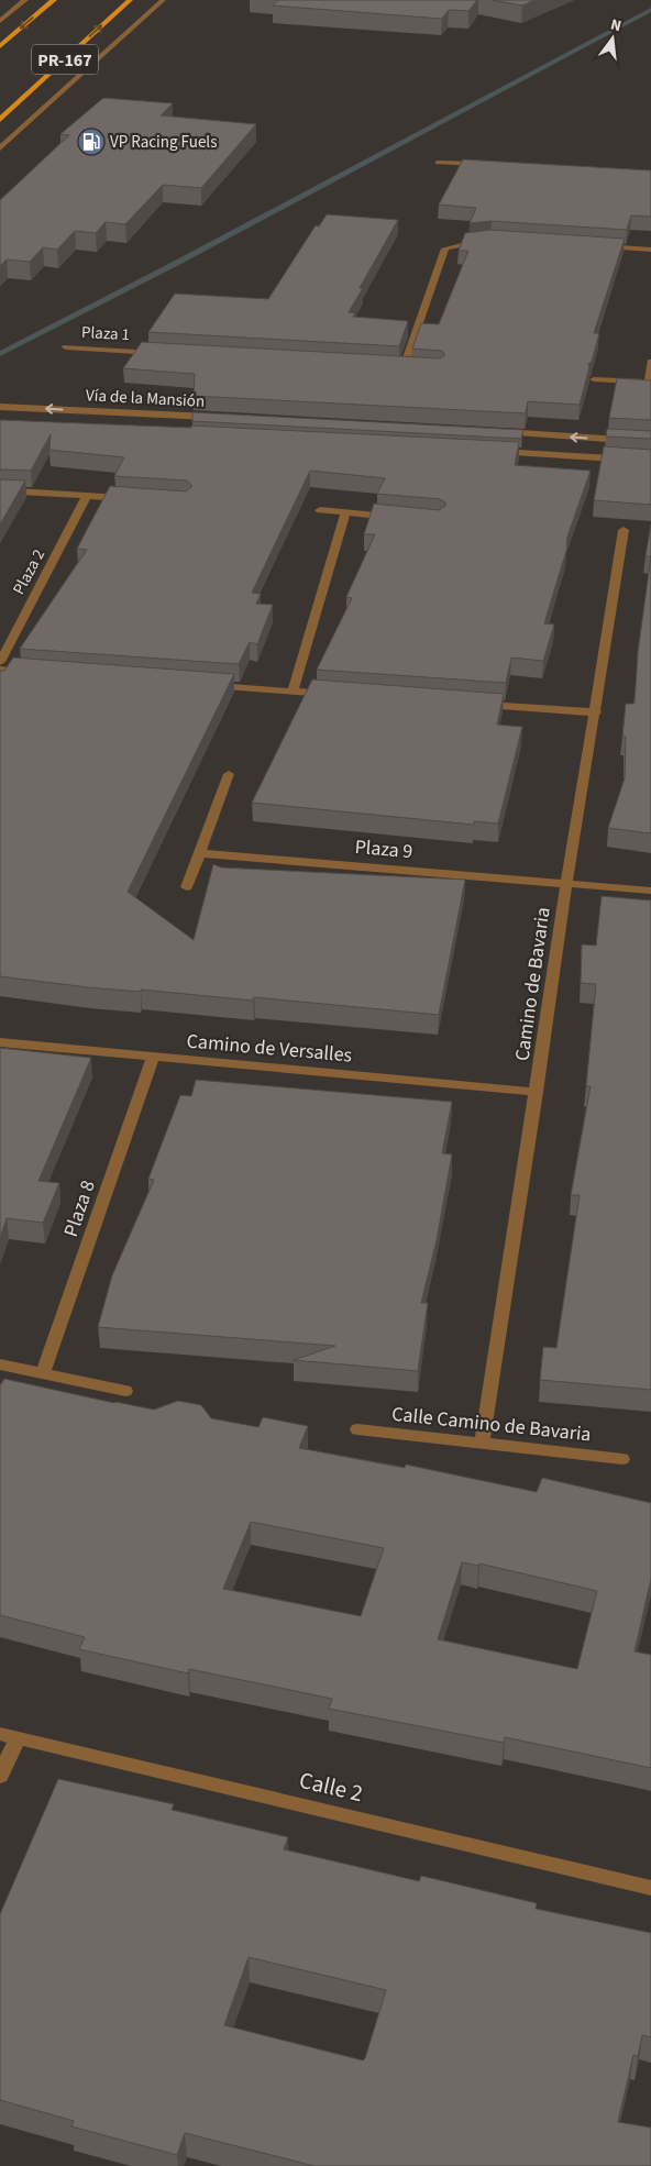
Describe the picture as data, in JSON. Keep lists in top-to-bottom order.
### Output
{
  "streets": {
    "main road": ["PR-167"],
    "street": [
      "Plaza 1",
      "Vía de la Mansión",
      "Plaza 2",
      "Plaza 9",
      "Camino de Bavaria",
      "Camino de Versalles",
      "Plaza 8",
      "Calle Camino de Bavaria",
      "Calle 2"
    ]
  },
  "crossings": [
    ["Plaza 9", "Camino de Bavaria"],
    ["Camino de Bavaria", "Camino de Versalles"],
    ["Camino de Bavaria", "Calle Camino de Bavaria"],
    ["Camino de Versalles", "Plaza 8"]
  ],
  "places": {
    "fuel station": ["VP Racing Fuels"]
  },
  "north": "top"
}
